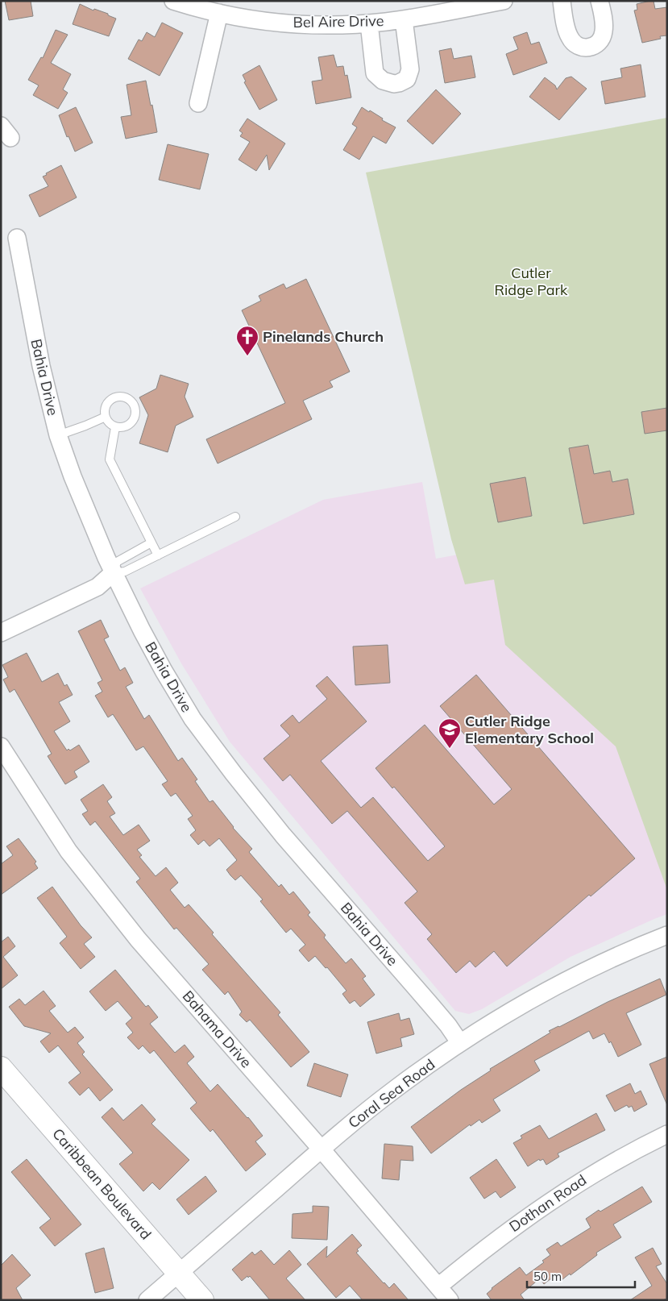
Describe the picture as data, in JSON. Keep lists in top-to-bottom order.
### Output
{
  "streets": {
    "street": [
      "Bel Aire Drive",
      "Bahia Drive",
      "Bahama Drive",
      "Coral Sea Road",
      "Caribbean Boulevard",
      "Dothan Road"
    ]
  },
  "crossings": [
    ["Bahia Drive", "Coral Sea Road"],
    ["Bahama Drive", "Coral Sea Road"],
    ["Bahama Drive", "Dothan Road"],
    ["Coral Sea Road", "Caribbean Boulevard"]
  ],
  "parks": ["Cutler Ridge Park"],
  "places": {
    "church": ["Pinelands Church"],
    "school or university": ["Cutler Ridge Elementary School"]
  },
  "scale_bar": "50 m"
}
